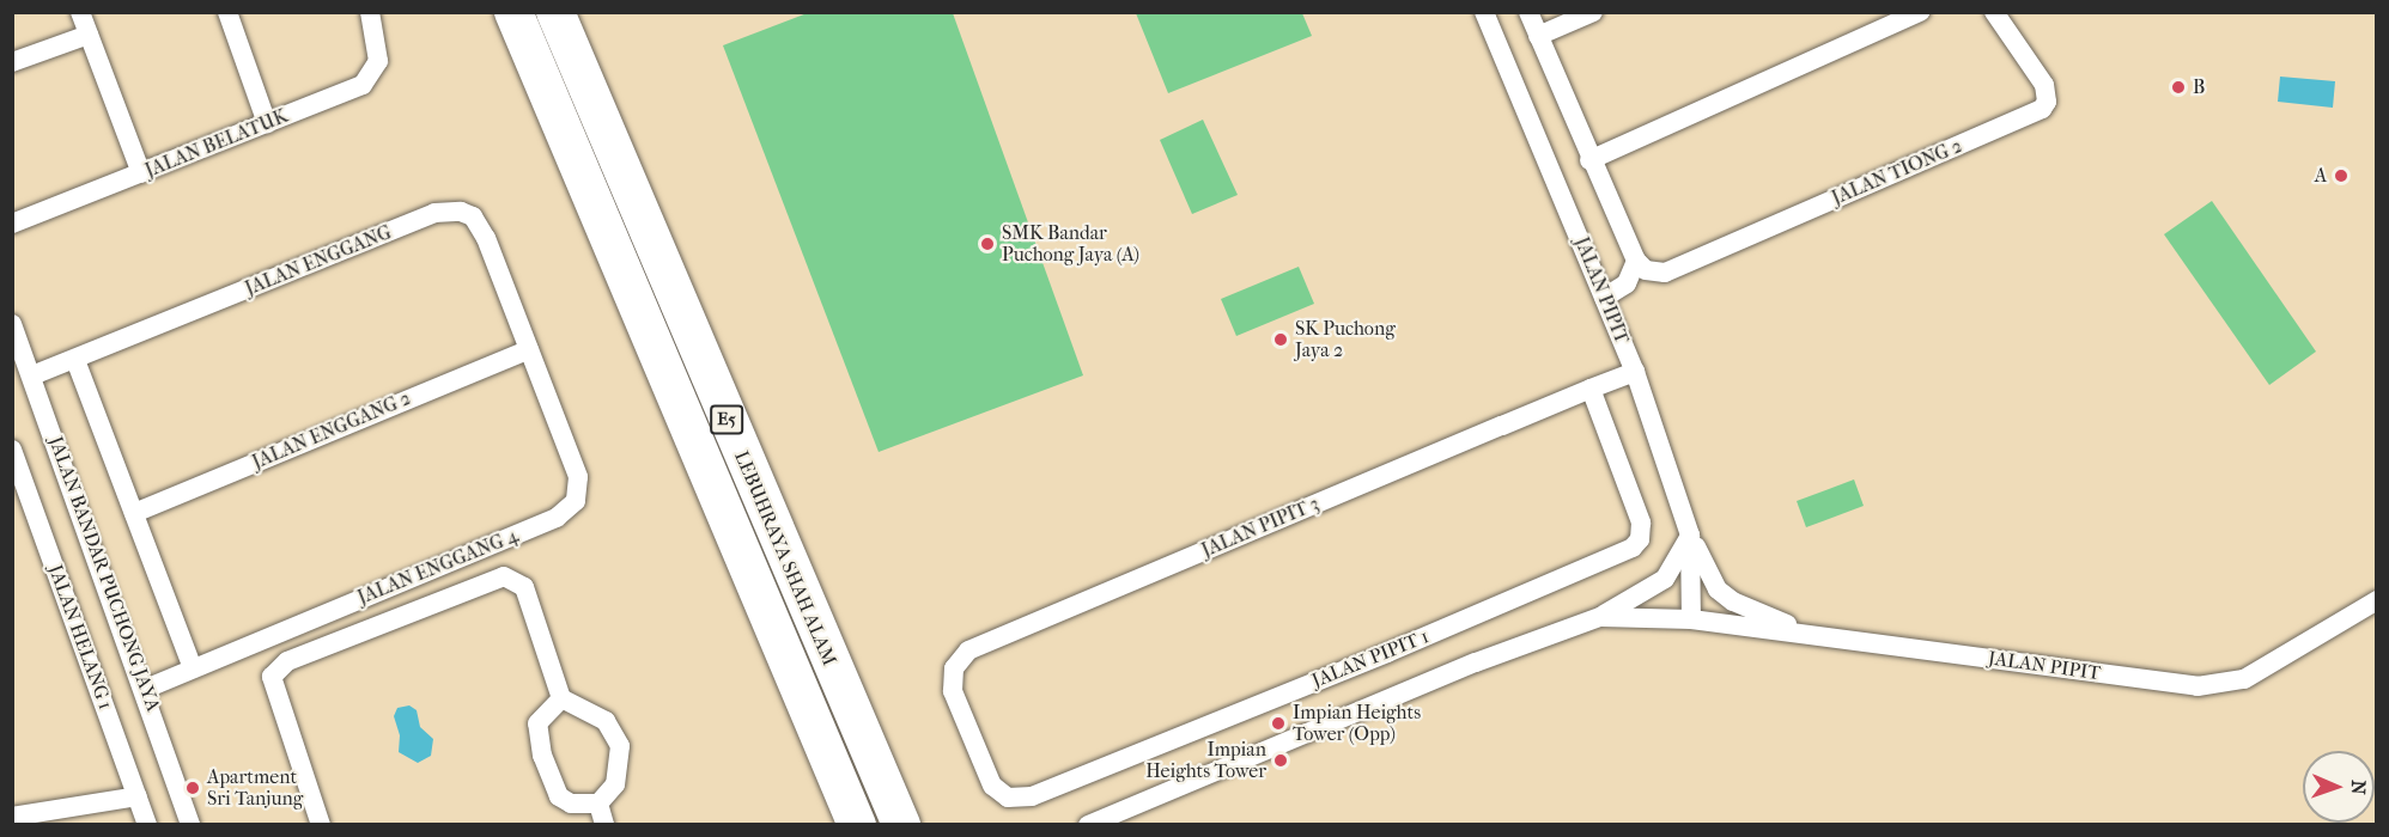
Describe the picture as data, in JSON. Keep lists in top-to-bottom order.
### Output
{
  "streets": {
    "highway": ["E5", "LEBUHRAYA SHAH ALAM"],
    "street": [
      "JALAN BELATUK",
      "JALAN TIONG 2",
      "JALAN ENGGANG",
      "JALAN PIPIT",
      "JALAN ENGGANG 2",
      "JALAN PIPIT 3",
      "JALAN ENGGANG 4",
      "JALAN BANDAR PUCHONG JAYA",
      "JALAN HELANG 1",
      "JALAN PIPIT 1"
    ]
  },
  "crossings": [
    ["JALAN ENGGANG", "JALAN ENGGANG 2"],
    ["JALAN ENGGANG", "JALAN ENGGANG 4"],
    ["JALAN ENGGANG", "JALAN BANDAR PUCHONG JAYA"],
    ["JALAN PIPIT", "JALAN PIPIT 3"],
    ["JALAN ENGGANG 2", "JALAN ENGGANG 4"],
    ["JALAN PIPIT 3", "JALAN PIPIT 1"],
    ["JALAN ENGGANG 4", "JALAN BANDAR PUCHONG JAYA"]
  ],
  "places": [
    "B",
    "A",
    "SMK Bandar Puchong Jaya (A)",
    "SK Puchong Jaya 2",
    "Impian Heights Tower (Opp)",
    "Impian Heights Tower",
    "Apartment Sri Tanjung"
  ],
  "north": "right"
}
